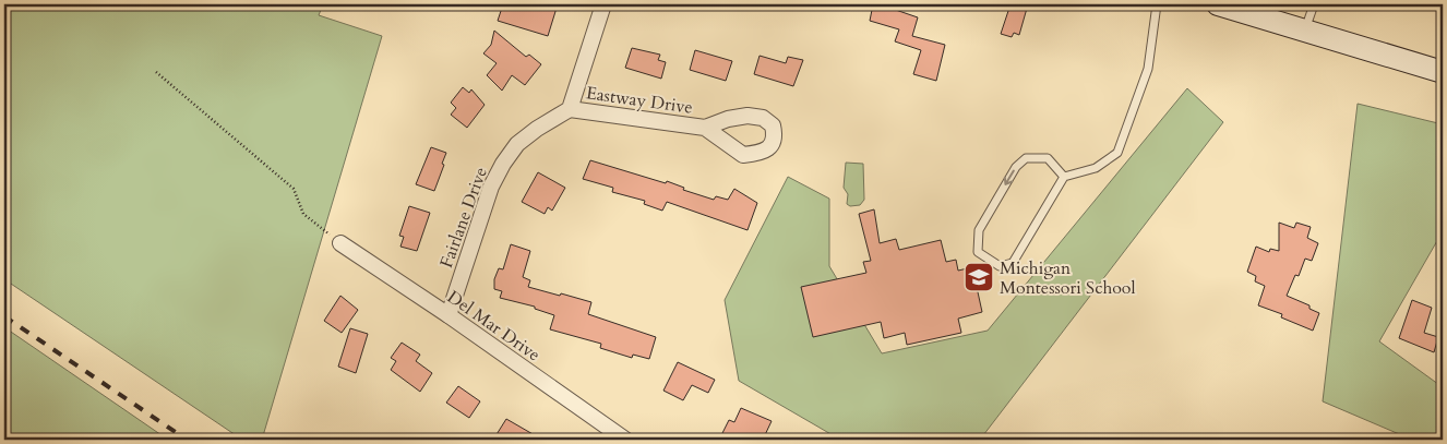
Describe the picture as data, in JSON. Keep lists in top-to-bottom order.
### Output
{
  "streets": {
    "street": ["Eastway Drive", "Fairlane Drive", "Del Mar Drive"]
  },
  "crossings": [
    ["Eastway Drive", "Fairlane Drive"],
    ["Fairlane Drive", "Del Mar Drive"]
  ],
  "places": {
    "school or university": ["Michigan Montessori School"]
  }
}
